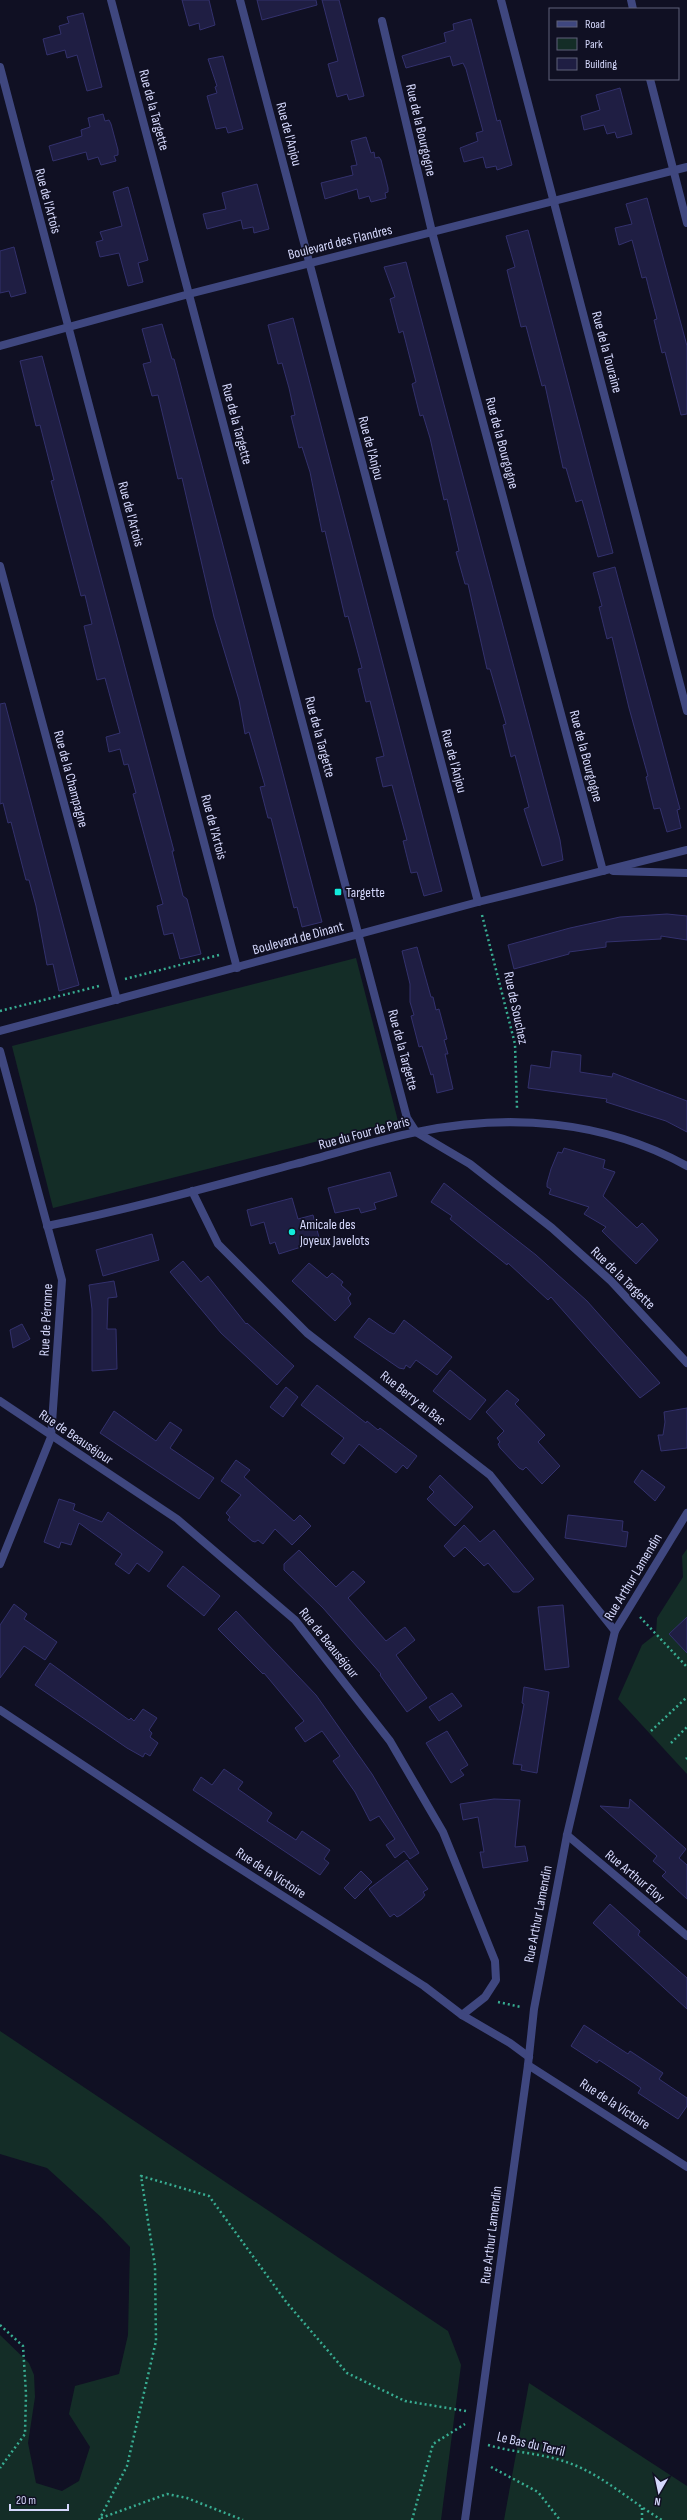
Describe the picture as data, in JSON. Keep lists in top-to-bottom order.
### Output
{
  "streets": {
    "street": [
      "Rue de la Targette",
      "Rue de la Bourgogne",
      "Rue de l'Anjou",
      "Rue de l'Artois",
      "Boulevard des Flandres",
      "Rue de la Touraine",
      "Rue de la Champagne",
      "Boulevard de Dinant",
      "Rue du Four de Paris",
      "Rue de Péronne",
      "Rue Berry au Bac",
      "Rue de Beauséjour",
      "Rue Arthur Lamendin",
      "Rue de la Victoire",
      "Rue Arthur Eloy"
    ],
    "path": ["Rue de Souchez", "Le Bas du Terril"]
  },
  "crossings": [
    ["Rue de la Targette", "Boulevard des Flandres"],
    ["Rue de la Targette", "Boulevard de Dinant"],
    ["Rue de la Targette", "Rue du Four de Paris"],
    ["Rue de la Bourgogne", "Boulevard des Flandres"],
    ["Rue de la Bourgogne", "Boulevard de Dinant"],
    ["Rue de l'Anjou", "Boulevard des Flandres"],
    ["Rue de l'Anjou", "Boulevard de Dinant"],
    ["Rue de l'Anjou", "Rue de Souchez"],
    ["Rue de l'Artois", "Boulevard des Flandres"],
    ["Rue de l'Artois", "Boulevard de Dinant"],
    ["Boulevard des Flandres", "Rue de la Touraine"],
    ["Rue de la Champagne", "Boulevard de Dinant"],
    ["Boulevard de Dinant", "Rue de Souchez"],
    ["Rue de Souchez", "Rue du Four de Paris"],
    ["Rue du Four de Paris", "Rue de Péronne"],
    ["Rue du Four de Paris", "Rue Berry au Bac"],
    ["Rue de Péronne", "Rue de Beauséjour"],
    ["Rue Berry au Bac", "Rue Arthur Lamendin"],
    ["Rue Arthur Lamendin", "Rue de la Victoire"],
    ["Rue Arthur Lamendin", "Rue Arthur Eloy"],
    ["Rue Arthur Lamendin", "Le Bas du Terril"]
  ],
  "places": {
    "transit": ["Targette"],
    "other": ["Amicale des Joyeux Javelots"]
  },
  "legend": ["Road", "Park", "Building"],
  "scale_bar": "20 m",
  "north": "bottom"
}
